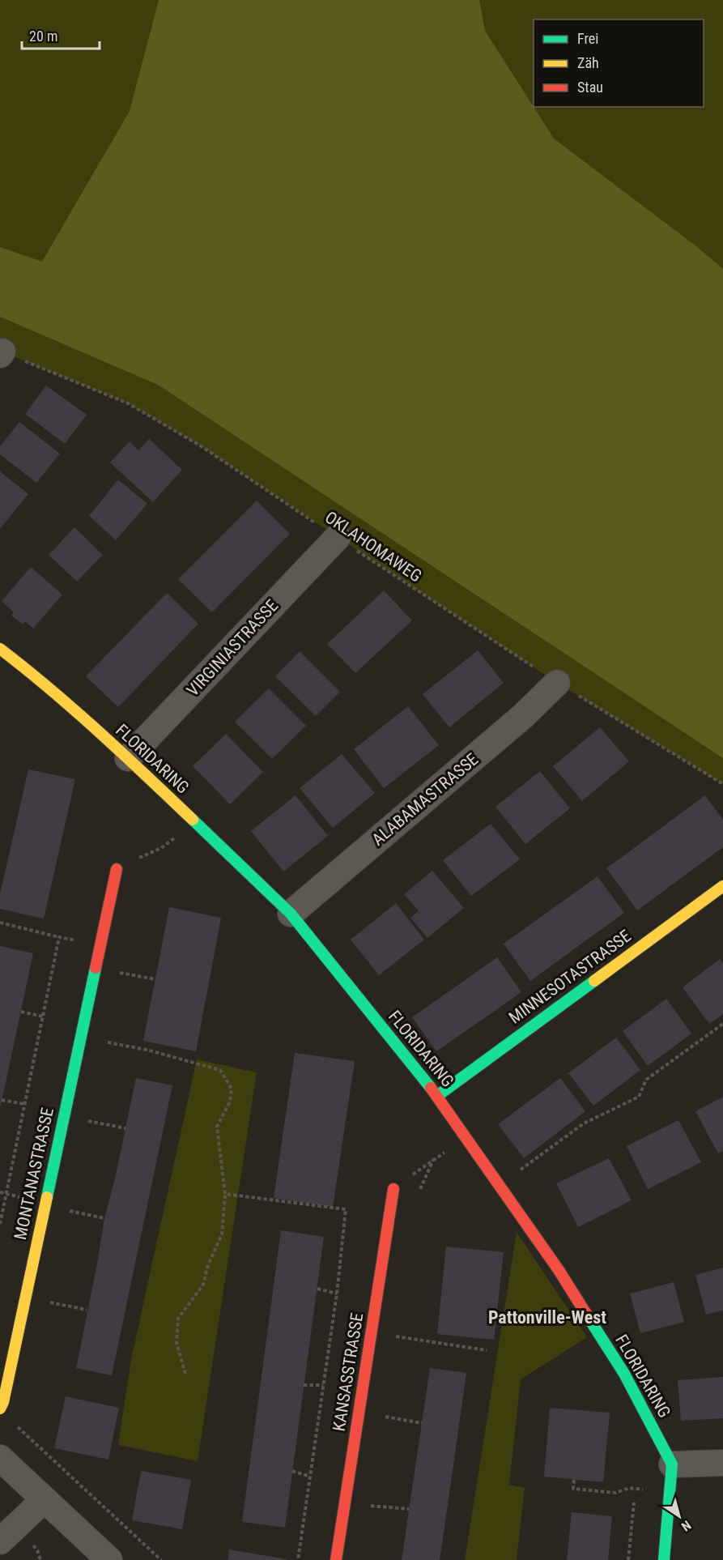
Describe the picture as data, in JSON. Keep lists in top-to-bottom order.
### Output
{
  "streets": {
    "street": [
      "VIRGINIASTRASSE",
      "FLORIDARING",
      "ALABAMASTRASSE",
      "MINNESOTASTRASSE",
      "MONTANASTRASSE",
      "KANSASSTRASSE"
    ],
    "path": ["OKLAHOMAWEG"]
  },
  "crossings": [
    ["OKLAHOMAWEG", "VIRGINIASTRASSE"],
    ["OKLAHOMAWEG", "ALABAMASTRASSE"],
    ["VIRGINIASTRASSE", "FLORIDARING"],
    ["FLORIDARING", "ALABAMASTRASSE"],
    ["FLORIDARING", "MINNESOTASTRASSE"]
  ],
  "districts": ["Pattonville-West"],
  "legend": ["Frei", "Zäh", "Stau"],
  "scale_bar": "20 m",
  "north": "bottom right"
}
